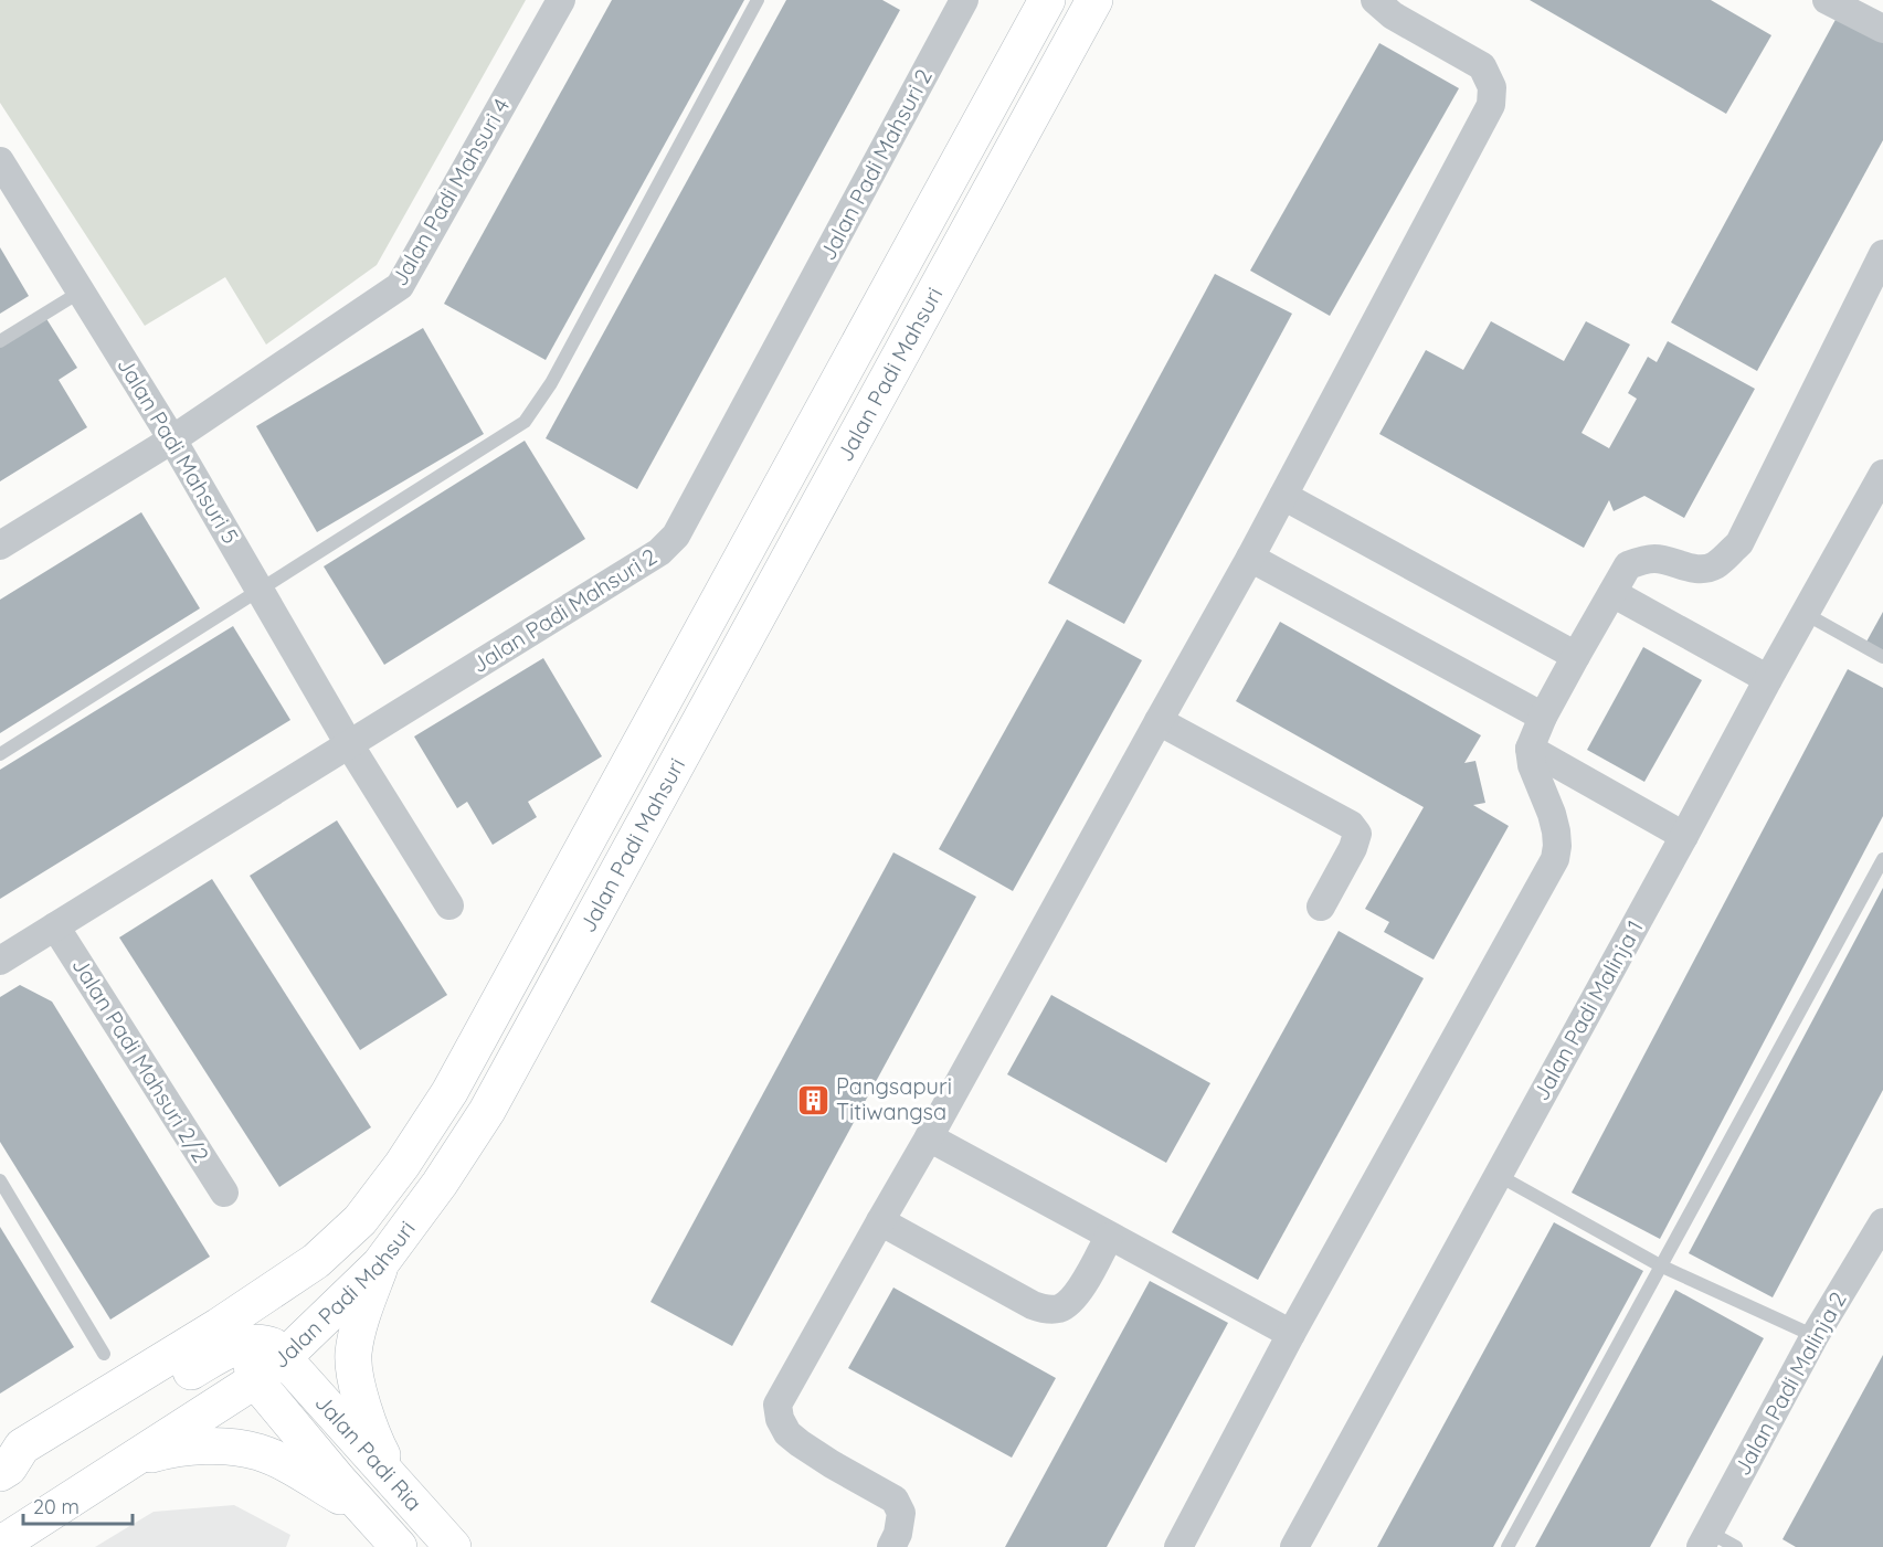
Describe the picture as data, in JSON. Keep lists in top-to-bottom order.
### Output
{
  "streets": {
    "main road": ["Jalan Padi Mahsuri", "Jalan Padi Ria"],
    "street": [
      "Jalan Padi Mahsuri 2",
      "Jalan Padi Mahsuri 4",
      "Jalan Padi Mahsuri 5",
      "Jalan Padi Malinja 1",
      "Jalan Padi Mahsuri 2/2",
      "Jalan Padi Malinja 2"
    ]
  },
  "crossings": [
    ["Jalan Padi Mahsuri 2", "Jalan Padi Mahsuri 5"],
    ["Jalan Padi Mahsuri 2", "Jalan Padi Mahsuri 2/2"],
    ["Jalan Padi Mahsuri 4", "Jalan Padi Mahsuri 5"],
    ["Jalan Padi Mahsuri", "Jalan Padi Ria"]
  ],
  "places": {
    "building": ["Pangsapuri Titiwangsa"]
  },
  "scale_bar": "20 m"
}
